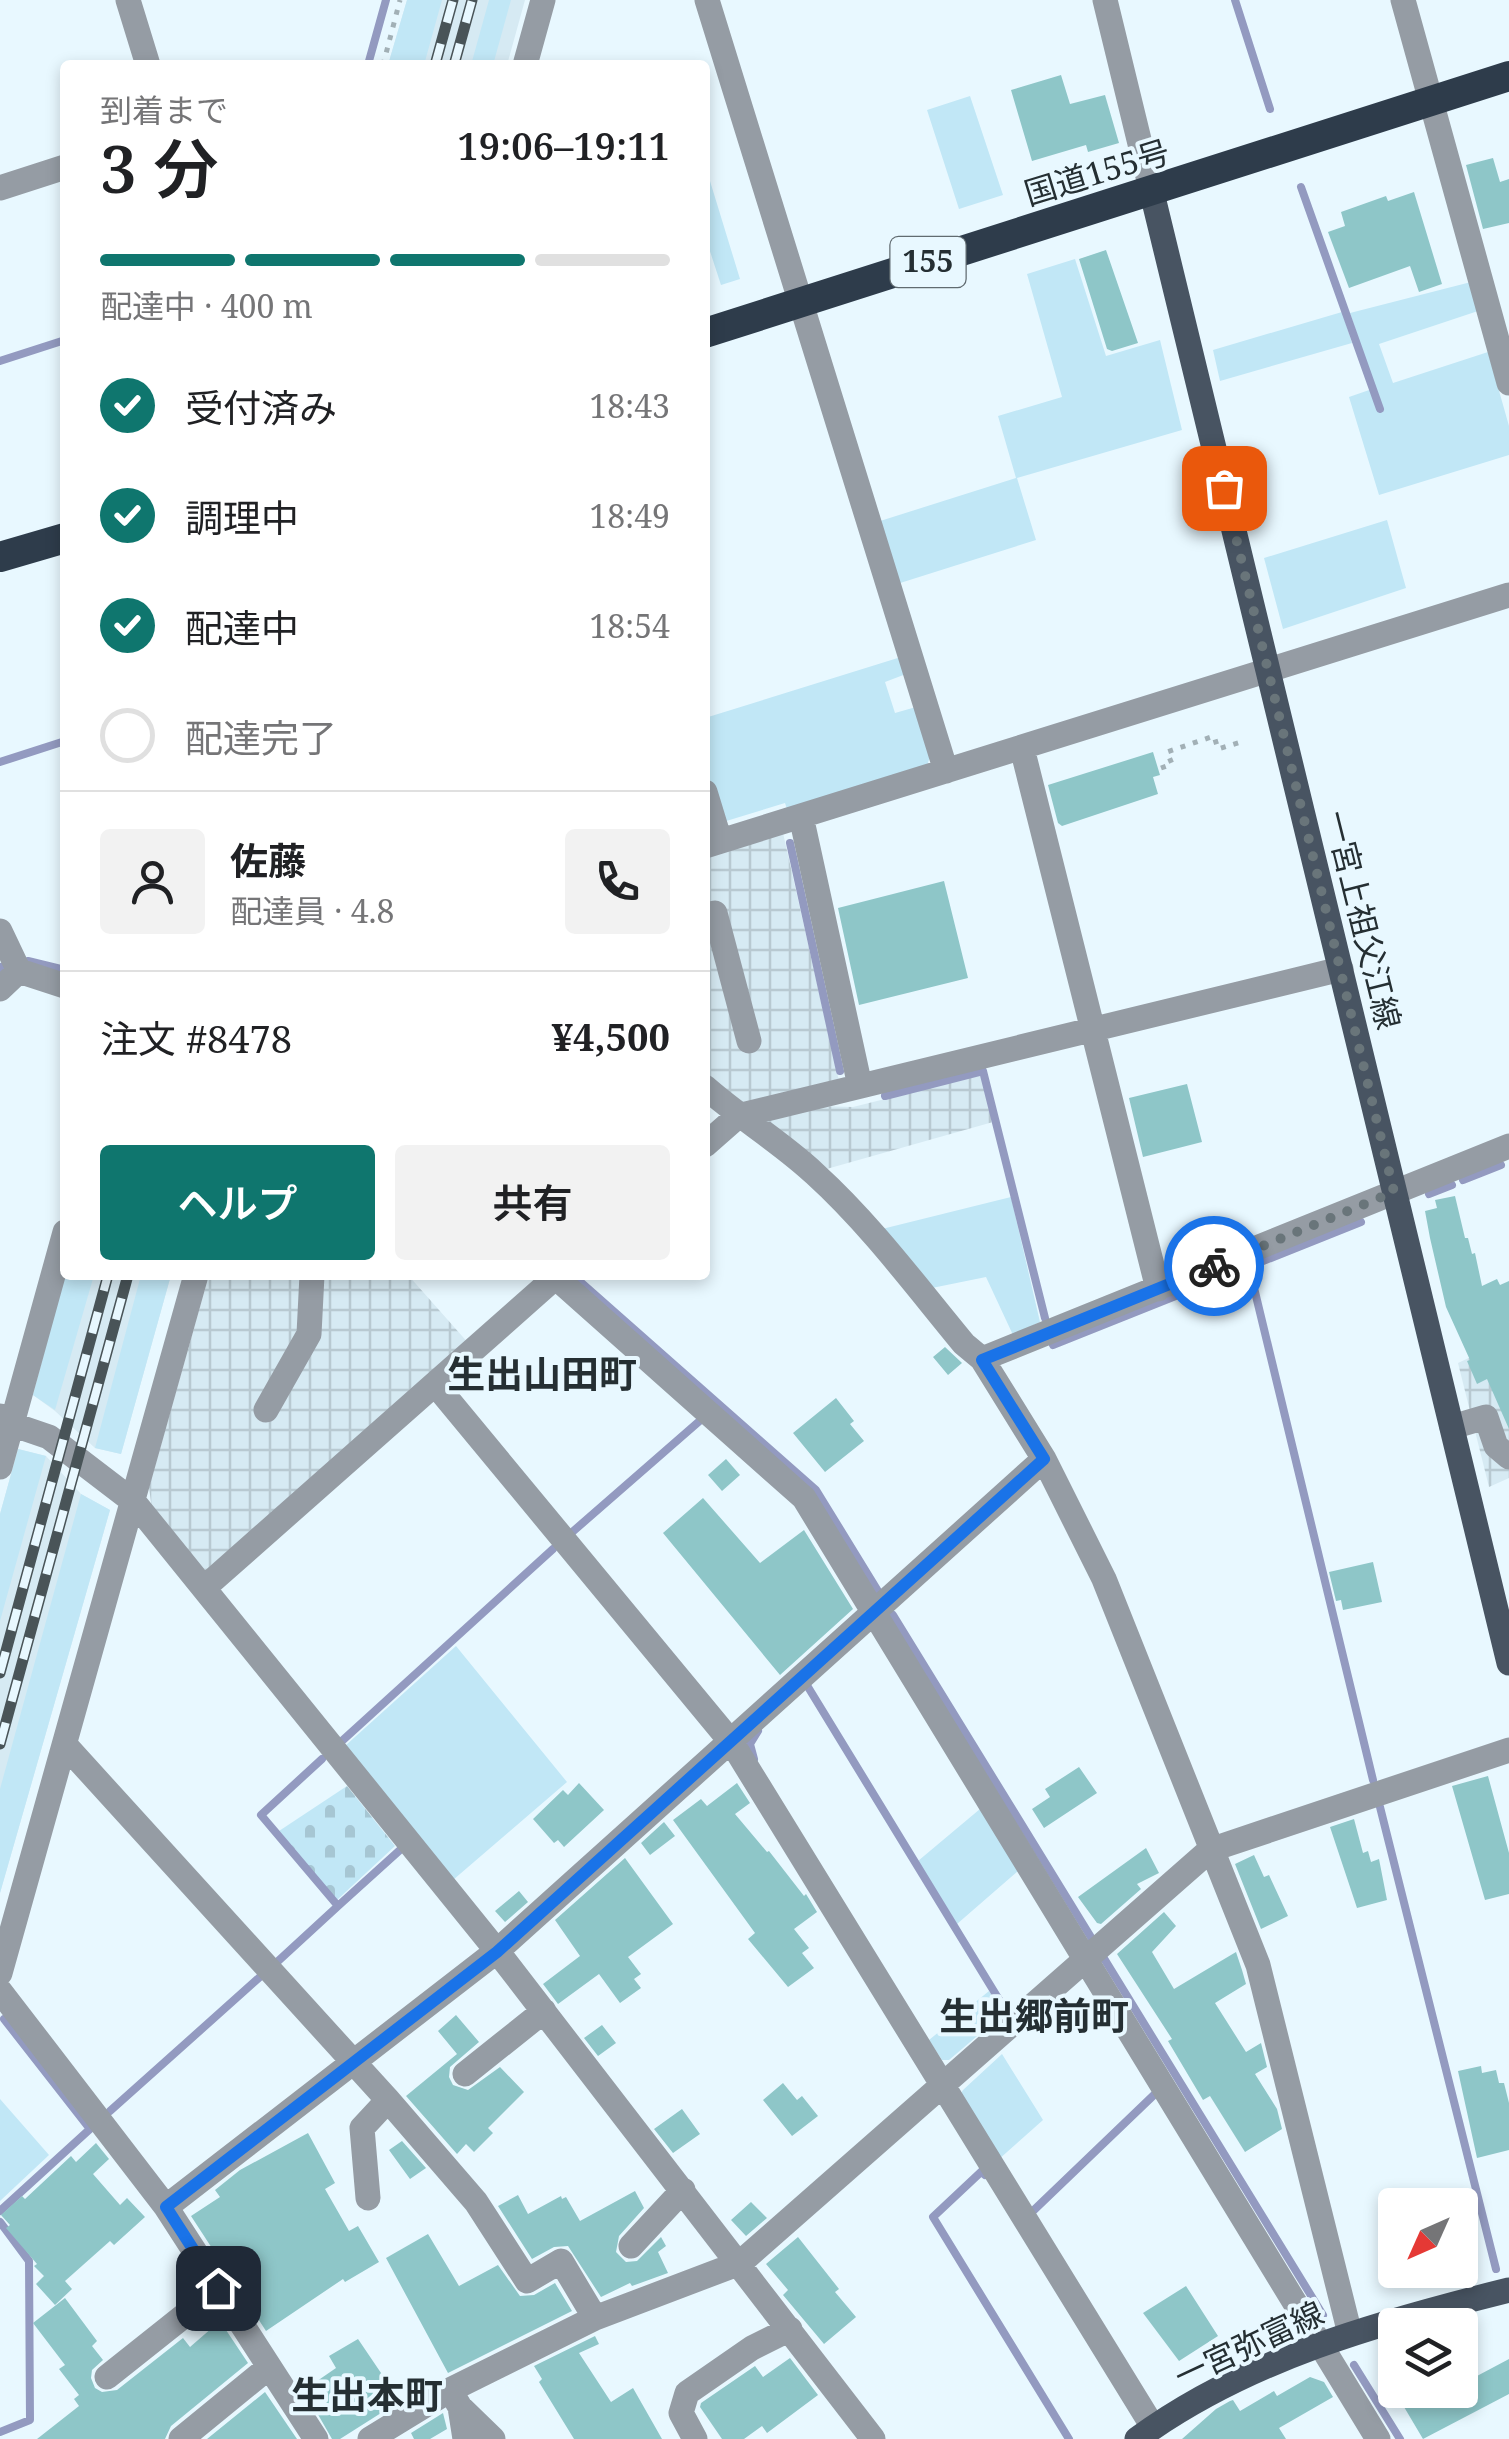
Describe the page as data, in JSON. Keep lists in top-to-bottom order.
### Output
{
  "streets": {
    "highway": ["国道155号", "155"],
    "main road": ["一宮上祖父江線", "一宮弥富線"]
  },
  "crossings": [
    ["国道155号", "一宮上祖父江線"]
  ],
  "districts": ["生出山田町", "生出郷前町", "生出本町"],
  "north": "bottom left",
  "page": {
    "heading": ["3 分", "到着まで", "19:06–19:11"],
    "panel": [
      "佐藤",
      "配達員 · 4.8",
      "注文 #8478",
      "¥4,500"
    ],
    "bar": "配達中 · 400 m",
    "list": [
      ["受付済み", "18:43"],
      ["調理中", "18:49"],
      ["配達中", "18:54"],
      "配達完了"
    ],
    "buttons": ["ヘルプ", "共有"]
  }
}
